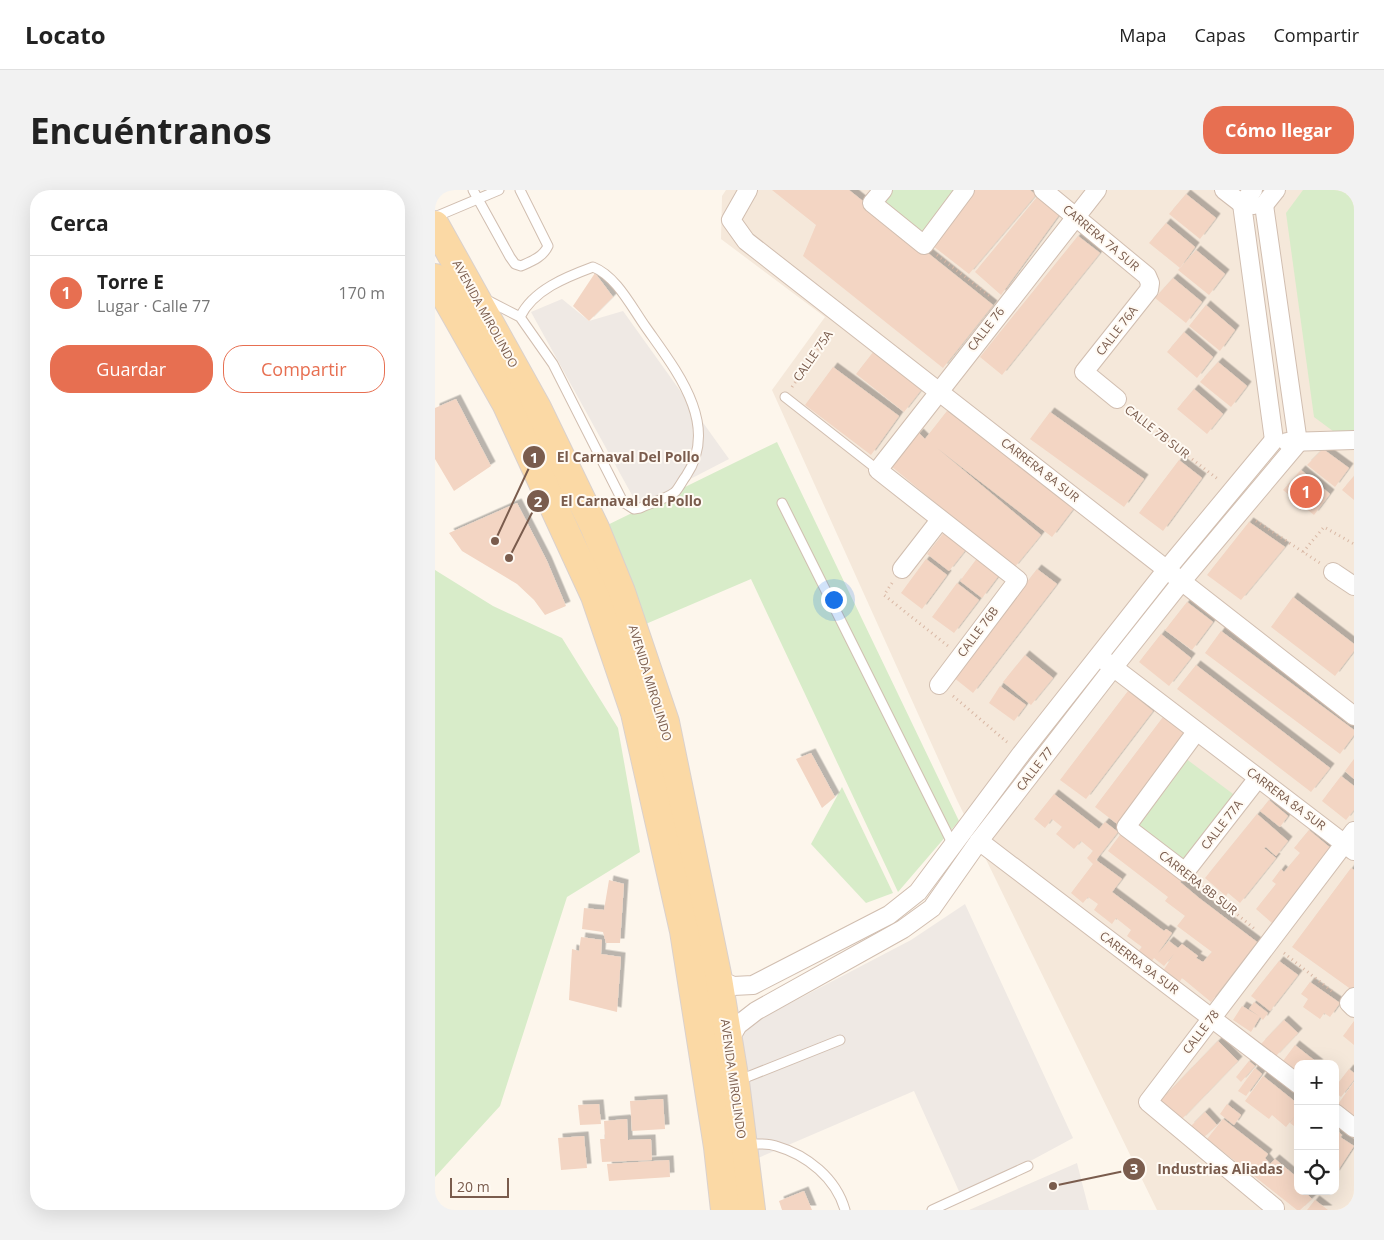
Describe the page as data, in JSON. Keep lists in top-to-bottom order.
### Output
{
  "streets": {
    "main road": ["AVENIDA MIROLINDO"],
    "street": [
      "CARRERA 7A SUR",
      "CALLE 76",
      "CALLE 76A",
      "CALLE 7B SUR",
      "CARRERA 8A SUR",
      "CALLE 76B",
      "CALLE 77",
      "CALLE 77A",
      "CARRERA 8B SUR",
      "CARERRA 9A SUR",
      "CALLE 78"
    ],
    "path": ["CALLE 75A"]
  },
  "crossings": [
    ["CARRERA 7A SUR", "CALLE 76"],
    ["CARRERA 7A SUR", "CALLE 76A"],
    ["AVENIDA MIROLINDO", "CALLE 77"],
    ["CALLE 76", "CARRERA 8A SUR"],
    ["CALLE 76A", "CALLE 7B SUR"],
    ["CALLE 75A", "CARRERA 8A SUR"],
    ["CALLE 7B SUR", "CALLE 77"],
    ["CARRERA 8A SUR", "CALLE 77"],
    ["CARRERA 8A SUR", "CALLE 77A"],
    ["CARRERA 8A SUR", "CARRERA 8B SUR"],
    ["CARRERA 8A SUR", "CALLE 78"],
    ["CALLE 77", "CARERRA 9A SUR"],
    ["CALLE 77A", "CARRERA 8B SUR"],
    ["CARRERA 8B SUR", "CALLE 78"],
    ["CARERRA 9A SUR", "CALLE 78"]
  ],
  "places": ["El Carnaval Del Pollo", "El Carnaval del Pollo", "Industrias Aliadas"],
  "scale_bar": "20 m",
  "page": {
    "header": "Locato",
    "nav": ["Mapa", "Capas", "Compartir"],
    "buttons": [
      "Cómo llegar",
      ["Guardar", "Compartir"]
    ],
    "title": "Encuéntranos",
    "heading": "Cerca",
    "list": [
      {
        "mark": "1",
        "name": "Torre E",
        "note": "Lugar · Calle 77",
        "value": "170 m"
      }
    ],
    "pins": "1",
    "map_buttons": ["+", "−"],
    "scale": "20 m"
  }
}
